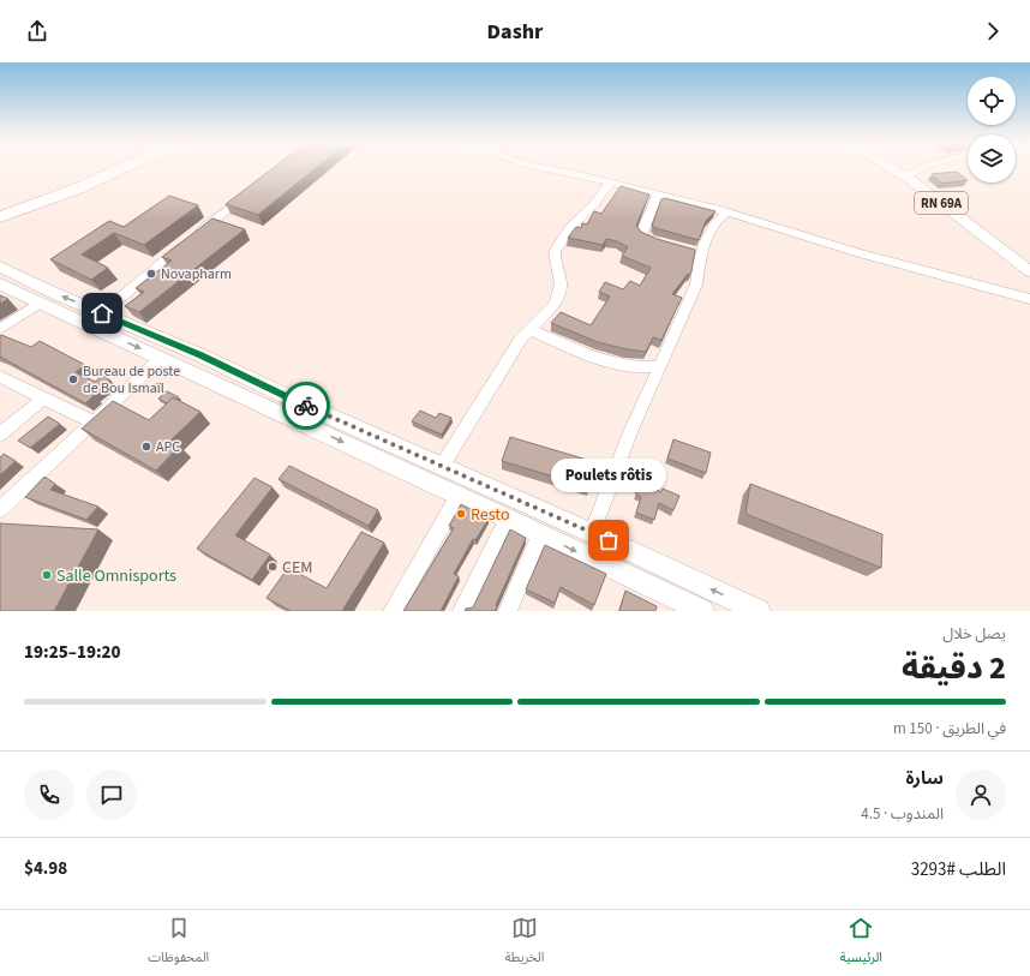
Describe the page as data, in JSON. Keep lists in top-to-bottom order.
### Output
{
  "streets": {
    "main road": ["RN 69A"]
  },
  "places": [
    "Novapharm",
    "Bureau de poste de Bou Ismaïl",
    "APC",
    "Resto",
    "Poulets rôtis",
    "CEM",
    "Salle Omnisports"
  ],
  "page": {
    "header": "Dashr",
    "bubble": "Poulets rôtis",
    "heading": ["2 دقيقة", "يصل خلال", "19:20–19:25"],
    "panel": [
      "سارة",
      "المندوب · 4.5",
      "الطلب #3293",
      "$4.98"
    ],
    "bar": "في الطريق · 150 m",
    "tabs": ["الرئيسية", "الخريطة", "المحفوظات"]
  }
}
